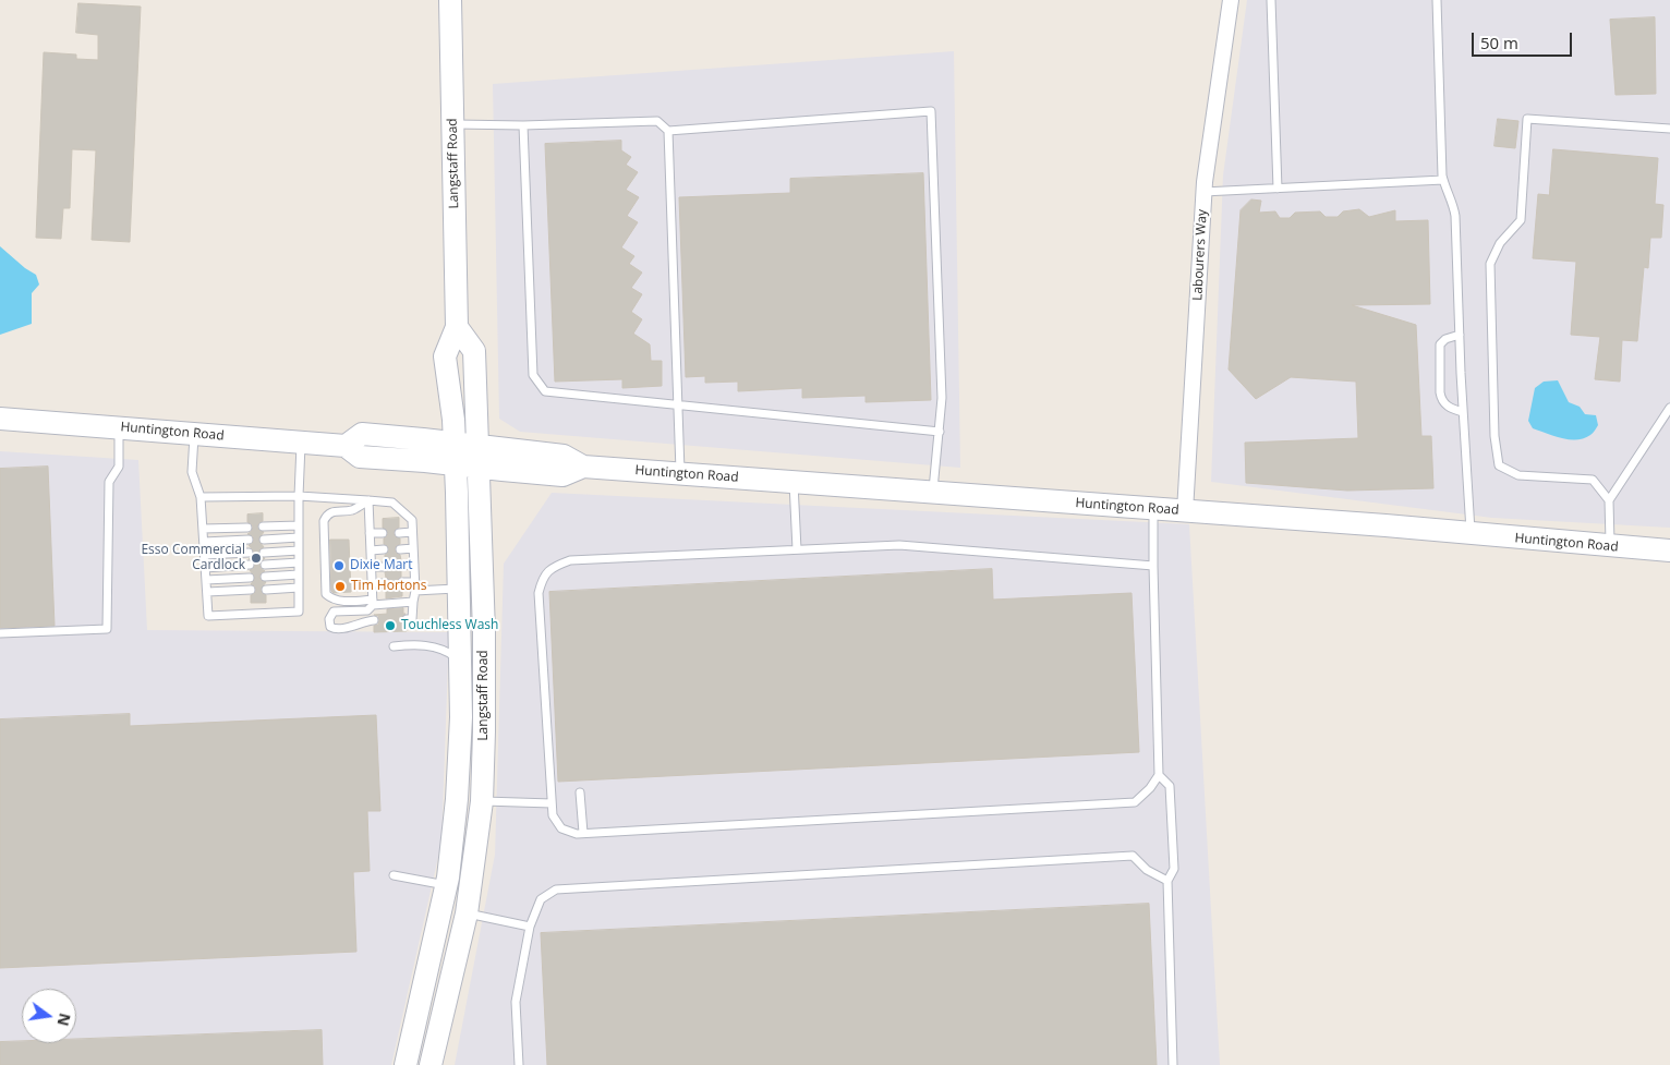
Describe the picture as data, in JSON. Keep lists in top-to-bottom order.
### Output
{
  "streets": {
    "street": ["Langstaff Road", "Labourers Way", "Huntington Road"]
  },
  "crossings": [
    ["Langstaff Road", "Huntington Road"],
    ["Labourers Way", "Huntington Road"]
  ],
  "places": [
    "Esso Commercial Cardlock",
    "Dixie Mart",
    "Tim Hortons",
    "Touchless Wash"
  ],
  "scale_bar": "50 m",
  "north": "right"
}
